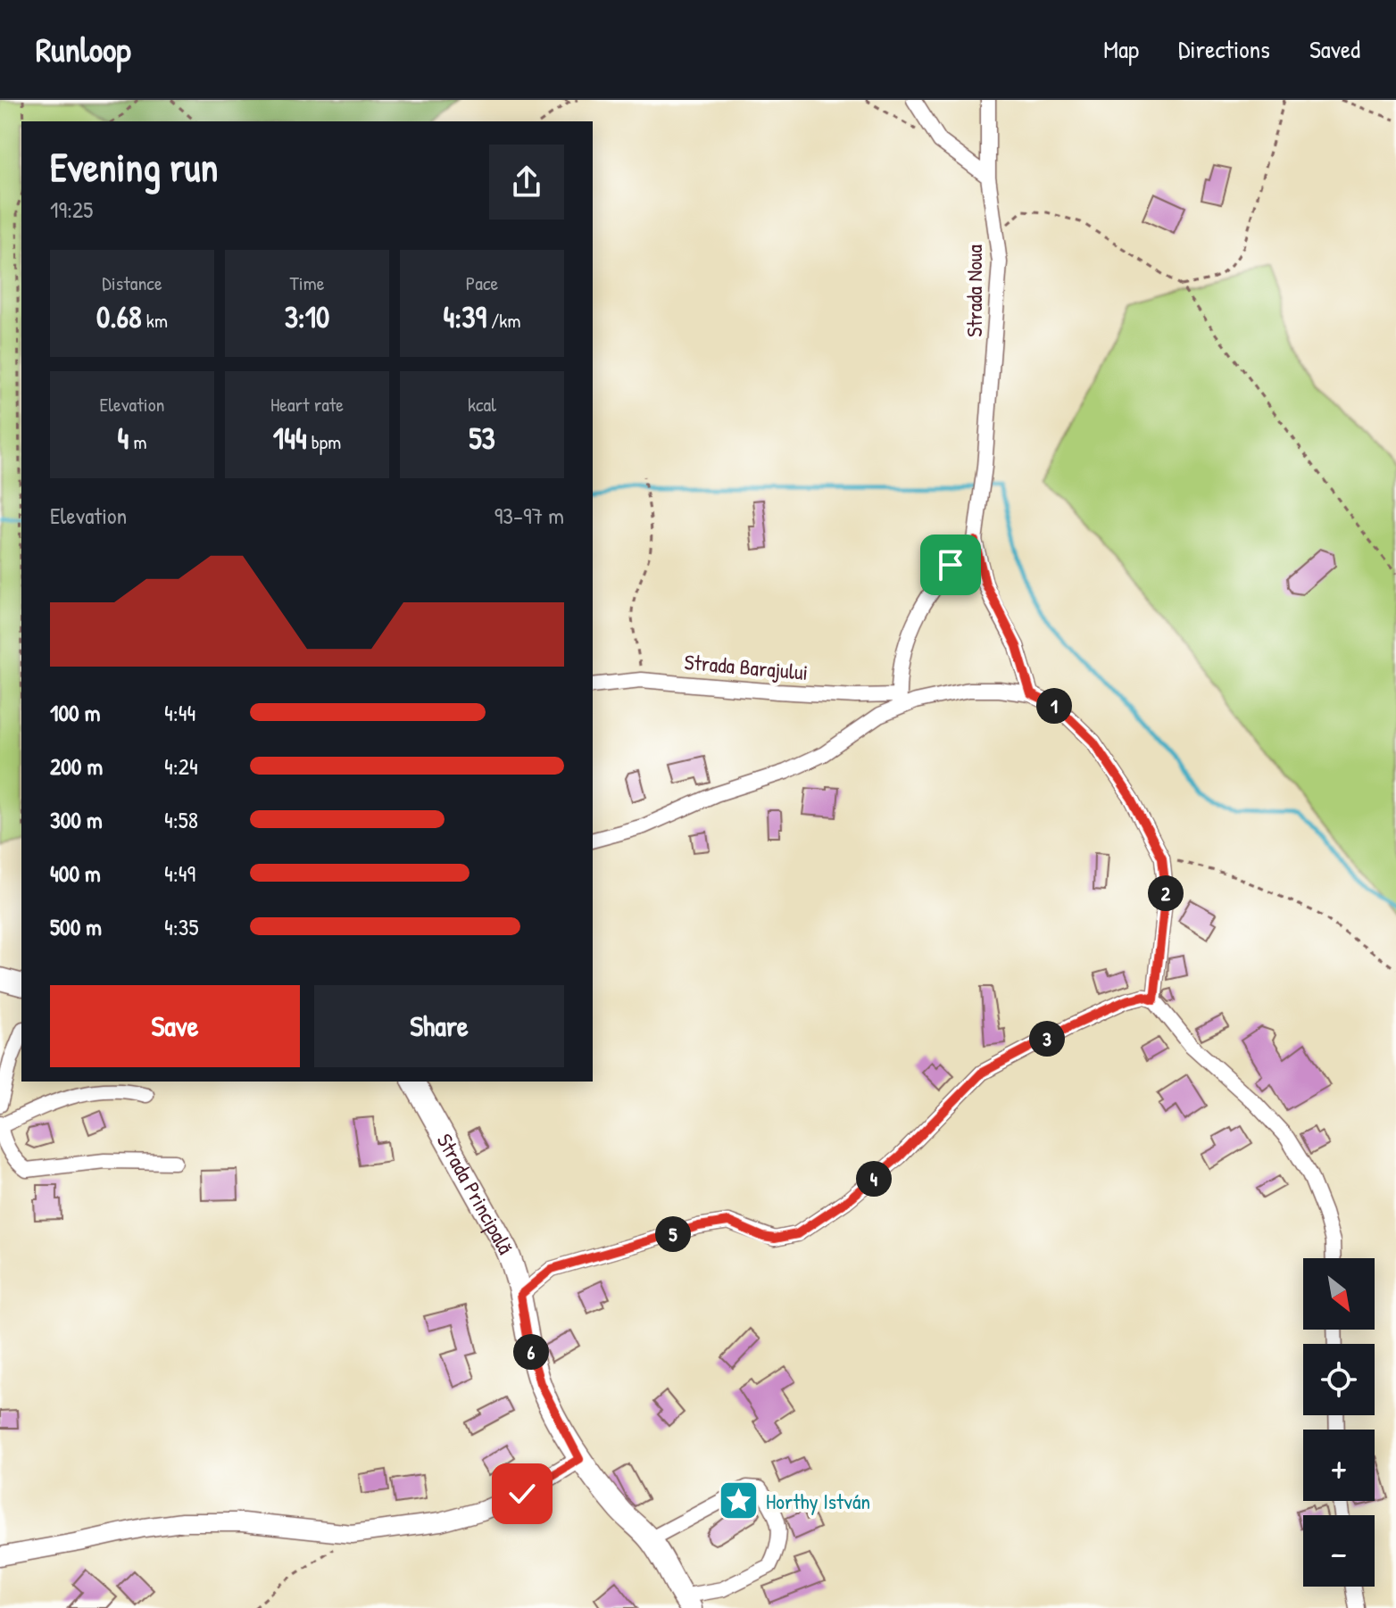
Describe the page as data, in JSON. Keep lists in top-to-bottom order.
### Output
{
  "streets": {
    "main road": ["Strada Principală"],
    "street": ["Strada Noua", "Strada Barajului"]
  },
  "places": {
    "place": ["Horthy István"]
  },
  "north": "bottom right",
  "page": {
    "header": "Runloop",
    "nav": ["Map", "Directions", "Saved"],
    "heading": ["Evening run", "19:25"],
    "stats": [
      ["Distance", "0.68 km"],
      ["Time", "3:10"],
      ["Pace", "4:39 /km"],
      ["Elevation", "4 m"],
      ["Heart rate", "144 bpm"],
      ["kcal", "53"]
    ],
    "chart": ["Elevation", "93–97 m"],
    "list": [
      {
        "name": "100 m",
        "note": "4:44"
      },
      {
        "name": "200 m",
        "note": "4:24"
      },
      {
        "name": "300 m",
        "note": "4:58"
      },
      {
        "name": "400 m",
        "note": "4:49"
      },
      {
        "name": "500 m",
        "note": "4:35"
      }
    ],
    "pins": [
      "1",
      "2",
      "3",
      "4",
      "5",
      "6"
    ],
    "buttons": ["Save", "Share"],
    "map_buttons": ["+", "−"]
  }
}
